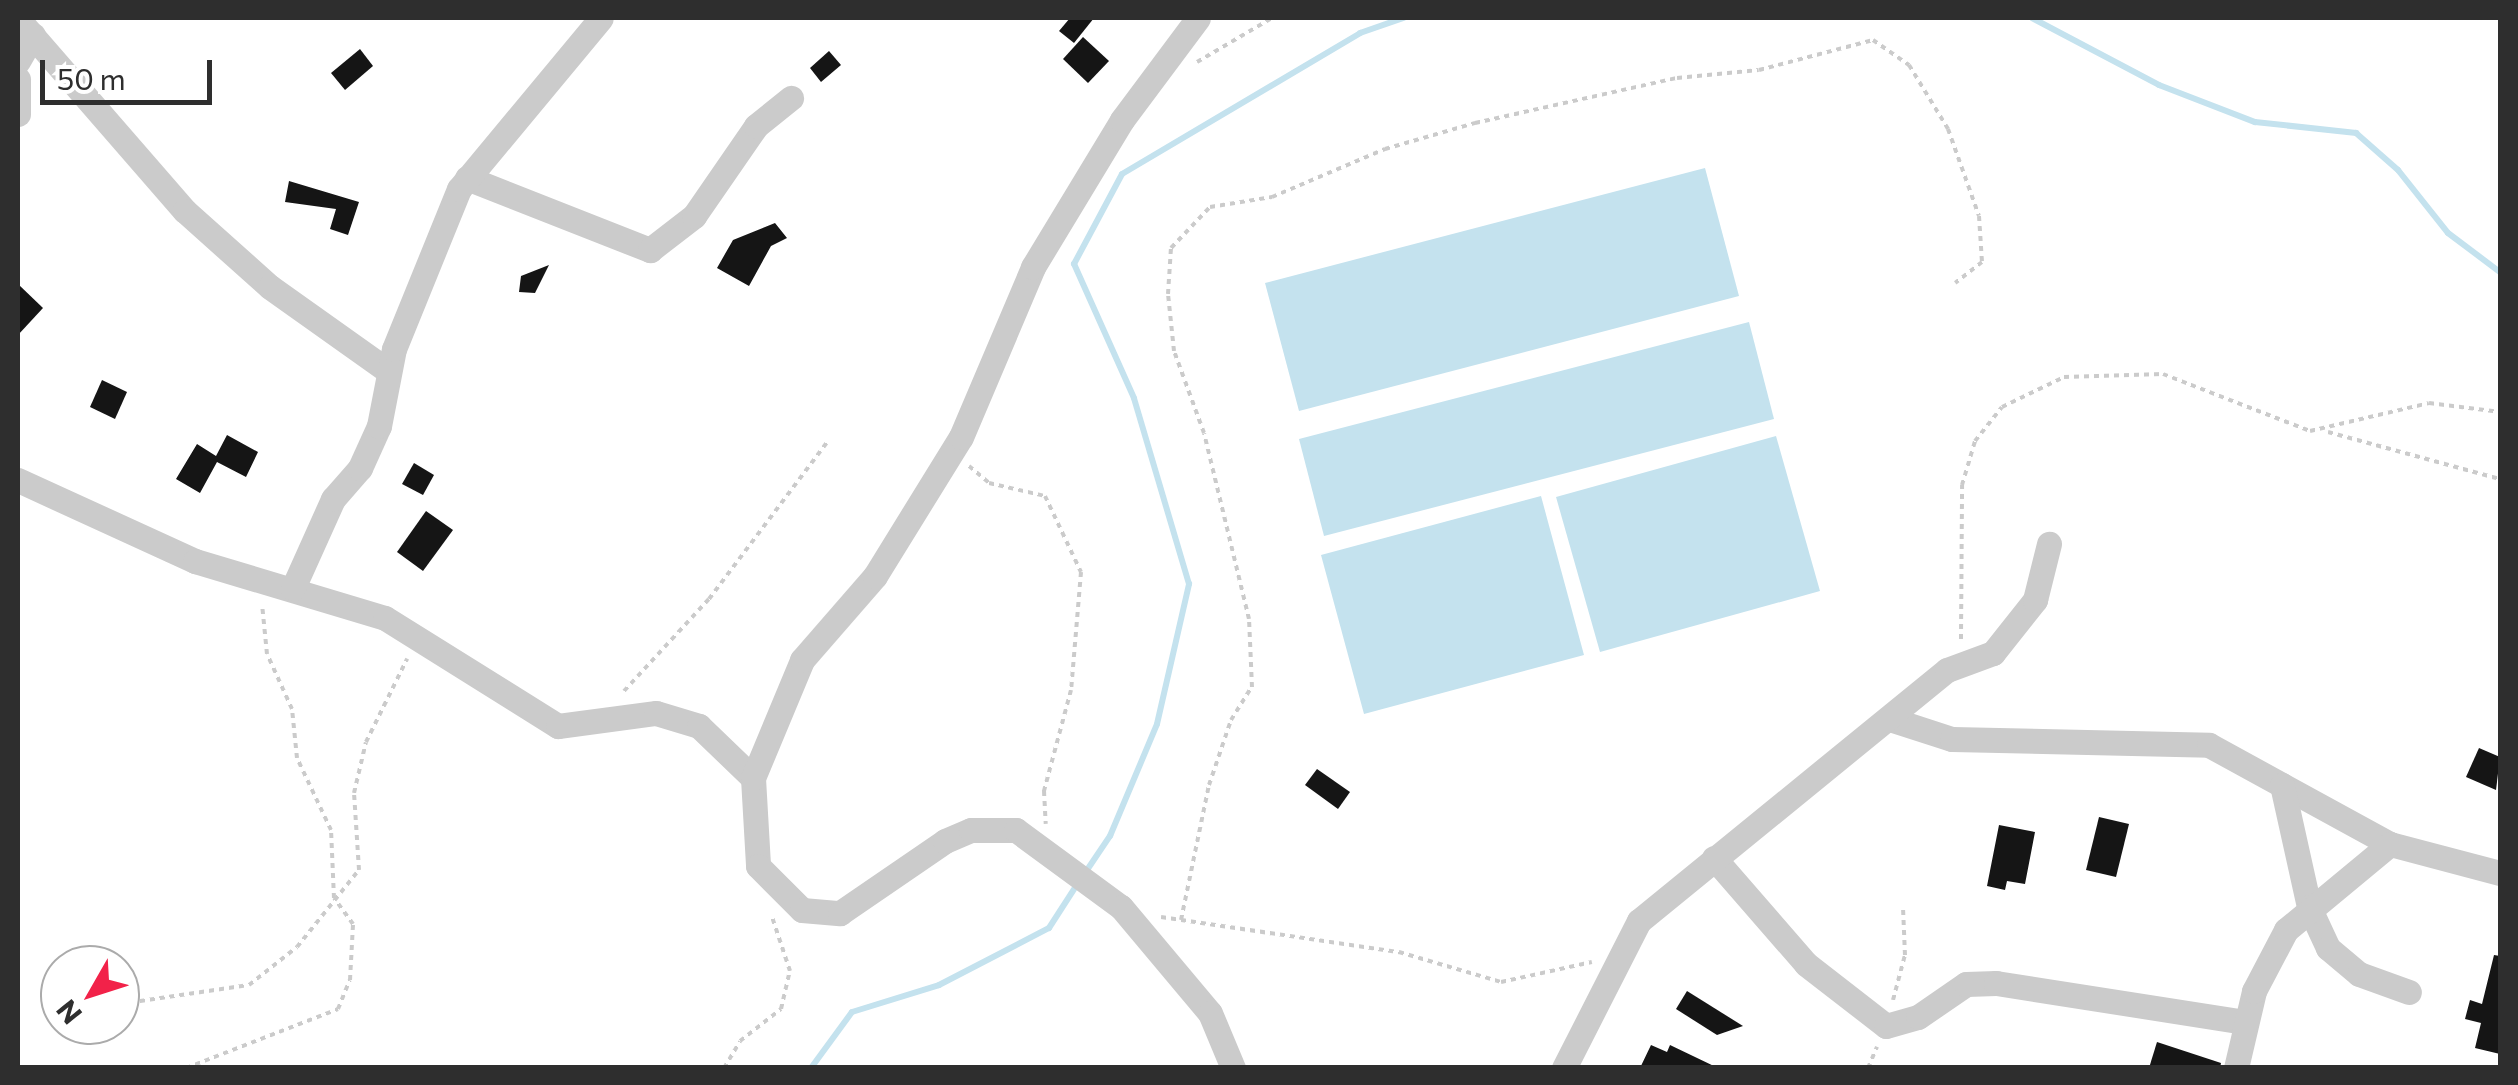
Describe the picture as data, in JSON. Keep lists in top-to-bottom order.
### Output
{
  "scale_bar": "50 m",
  "north": "bottom left"
}
